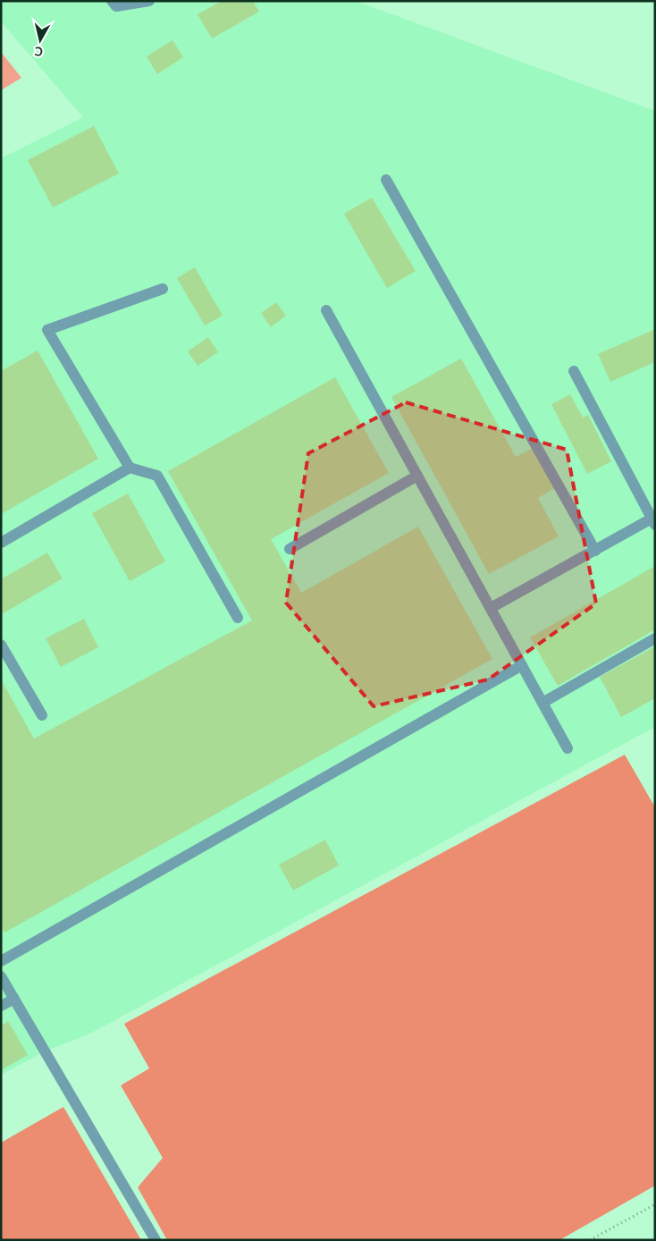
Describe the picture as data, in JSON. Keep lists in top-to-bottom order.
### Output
{
  "north": "bottom"
}
